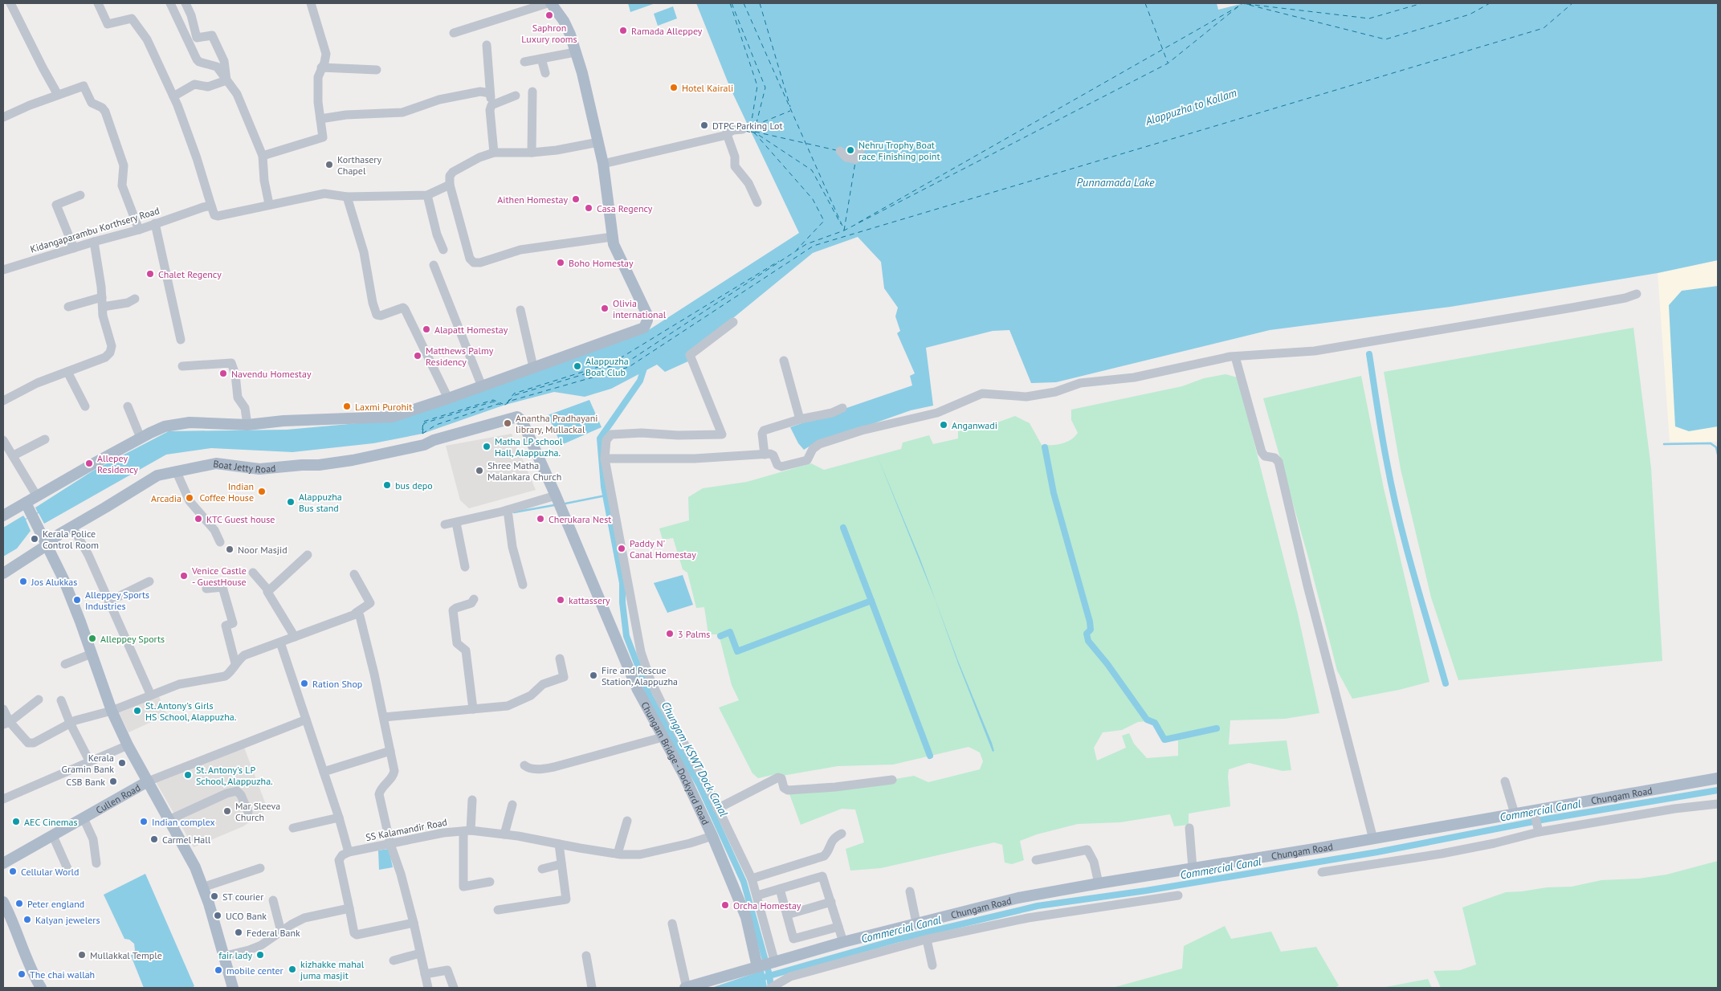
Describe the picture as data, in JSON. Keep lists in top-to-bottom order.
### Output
{
  "streets": {
    "main road": [
      "Boat Jetty Road",
      "Chungam Bridge - Dockyard Road",
      "Chungam Road",
      "Cullen Road"
    ],
    "street": ["Kidangaparambu Korthsery Road", "SS Kalamandir Road"]
  },
  "crossings": [
    ["Boat Jetty Road", "Chungam Bridge - Dockyard Road"],
    ["Chungam Bridge - Dockyard Road", "Chungam Road"],
    ["Chungam Bridge - Dockyard Road", "SS Kalamandir Road"]
  ],
  "water": [
    "Alappuzha to Kollam",
    "Punnamada Lake",
    "Chungam_KSWT Dock Canal",
    "Commercial Canal"
  ],
  "places": [
    "Saphron Luxury rooms",
    "Ramada Alleppey",
    "Hotel Kairali",
    "DTPC Parking Lot",
    "Nehru Trophy Boat race Finishing point",
    "Korthasery Chapel",
    "Aithen Homestay",
    "Casa Regency",
    "Boho Homestay",
    "Chalet Regency",
    "Olivia international",
    "Alapatt Homestay",
    "Matthews Palmy Residency",
    "Alappuzha Boat Club",
    "Navendu Homestay",
    "Laxmi Purohit",
    "Anantha Pradhayani library, Mullackal",
    "Anganwadi",
    "Matha LP school Hall, Alappuzha.",
    "Allepey Residency",
    "Shree Matha Malankara Church",
    "bus depo",
    "Indian Coffee House",
    "Arcadia",
    "Alappuzha Bus stand",
    "KTC Guest house",
    "Cherukara Nest",
    "Kerala Police Control Room",
    "Paddy N' Canal Homestay",
    "Noor Masjid",
    "Venice Castle - GuestHouse",
    "Jos Alukkas",
    "Alleppey Sports Industries",
    "kattassery",
    "3 Palms",
    "Alleppey Sports",
    "Fire and Rescue Station, Alappuzha",
    "Ration Shop",
    "St. Antony's Girls HS School, Alappuzha.",
    "Kerala Gramin Bank",
    "St. Antony's LP School, Alappuzha.",
    "CSB Bank",
    "Mar Sleeva Church",
    "AEC Cinemas",
    "Indian complex",
    "Carmel Hall",
    "Cellular World",
    "ST courier",
    "Peter england",
    "Orcha Homestay",
    "UCO Bank",
    "Kalyan jewelers",
    "Federal Bank",
    "Mullakkal Temple",
    "fair lady",
    "kizhakke mahal juma masjit",
    "mobile center",
    "The chai wallah"
  ]
}
